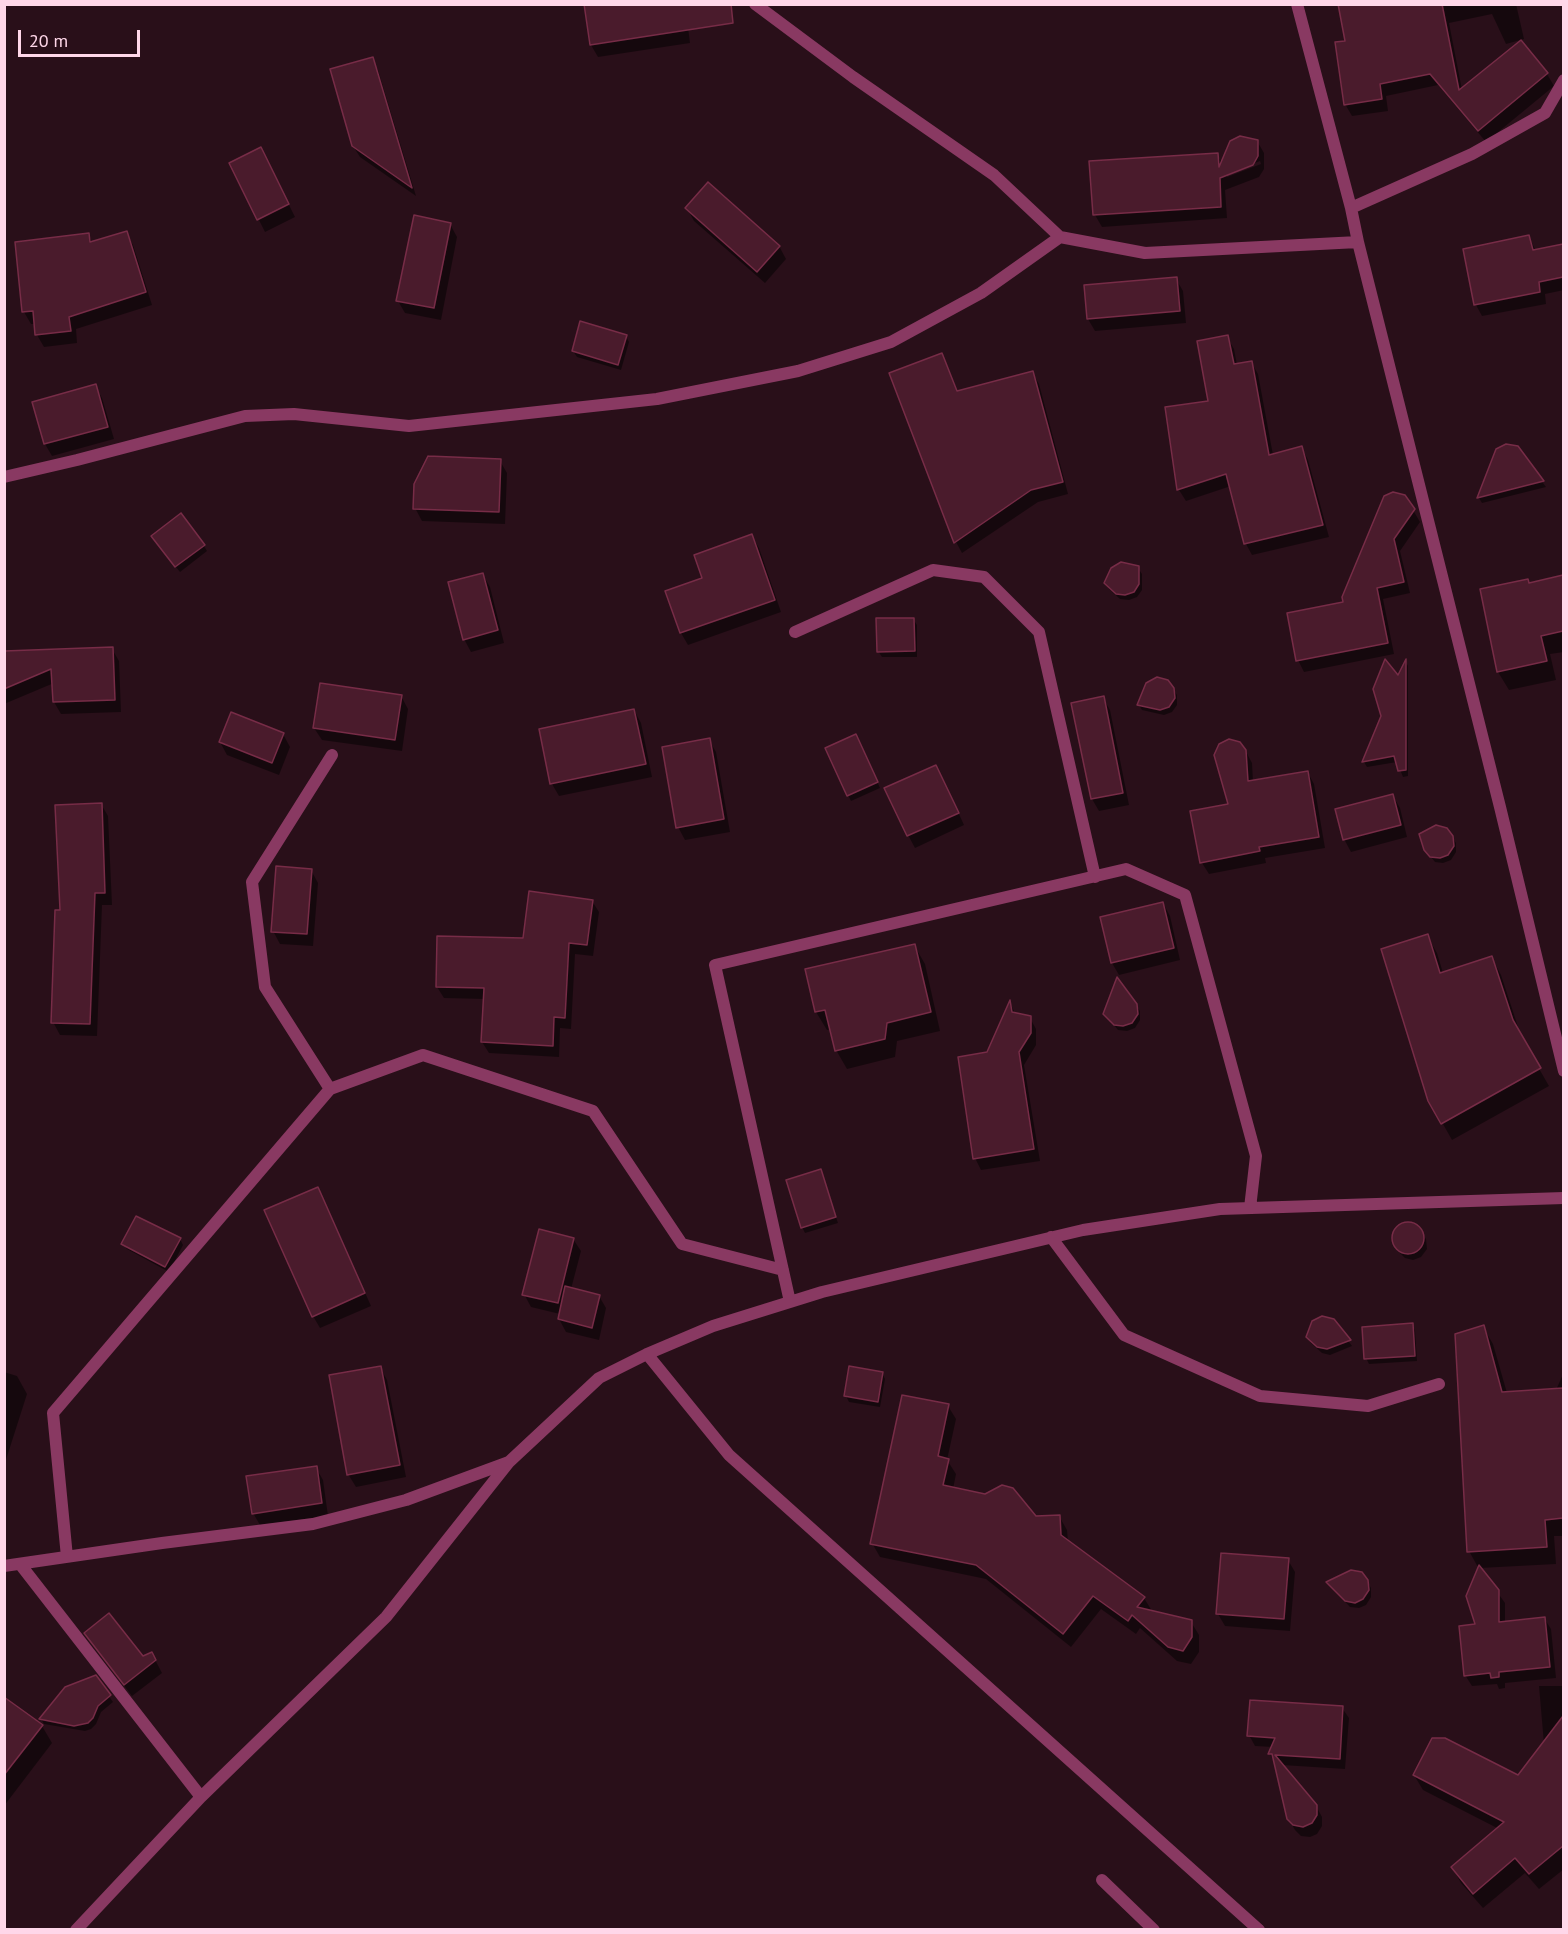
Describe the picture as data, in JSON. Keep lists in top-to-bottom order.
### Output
{
  "scale_bar": "20 m"
}
